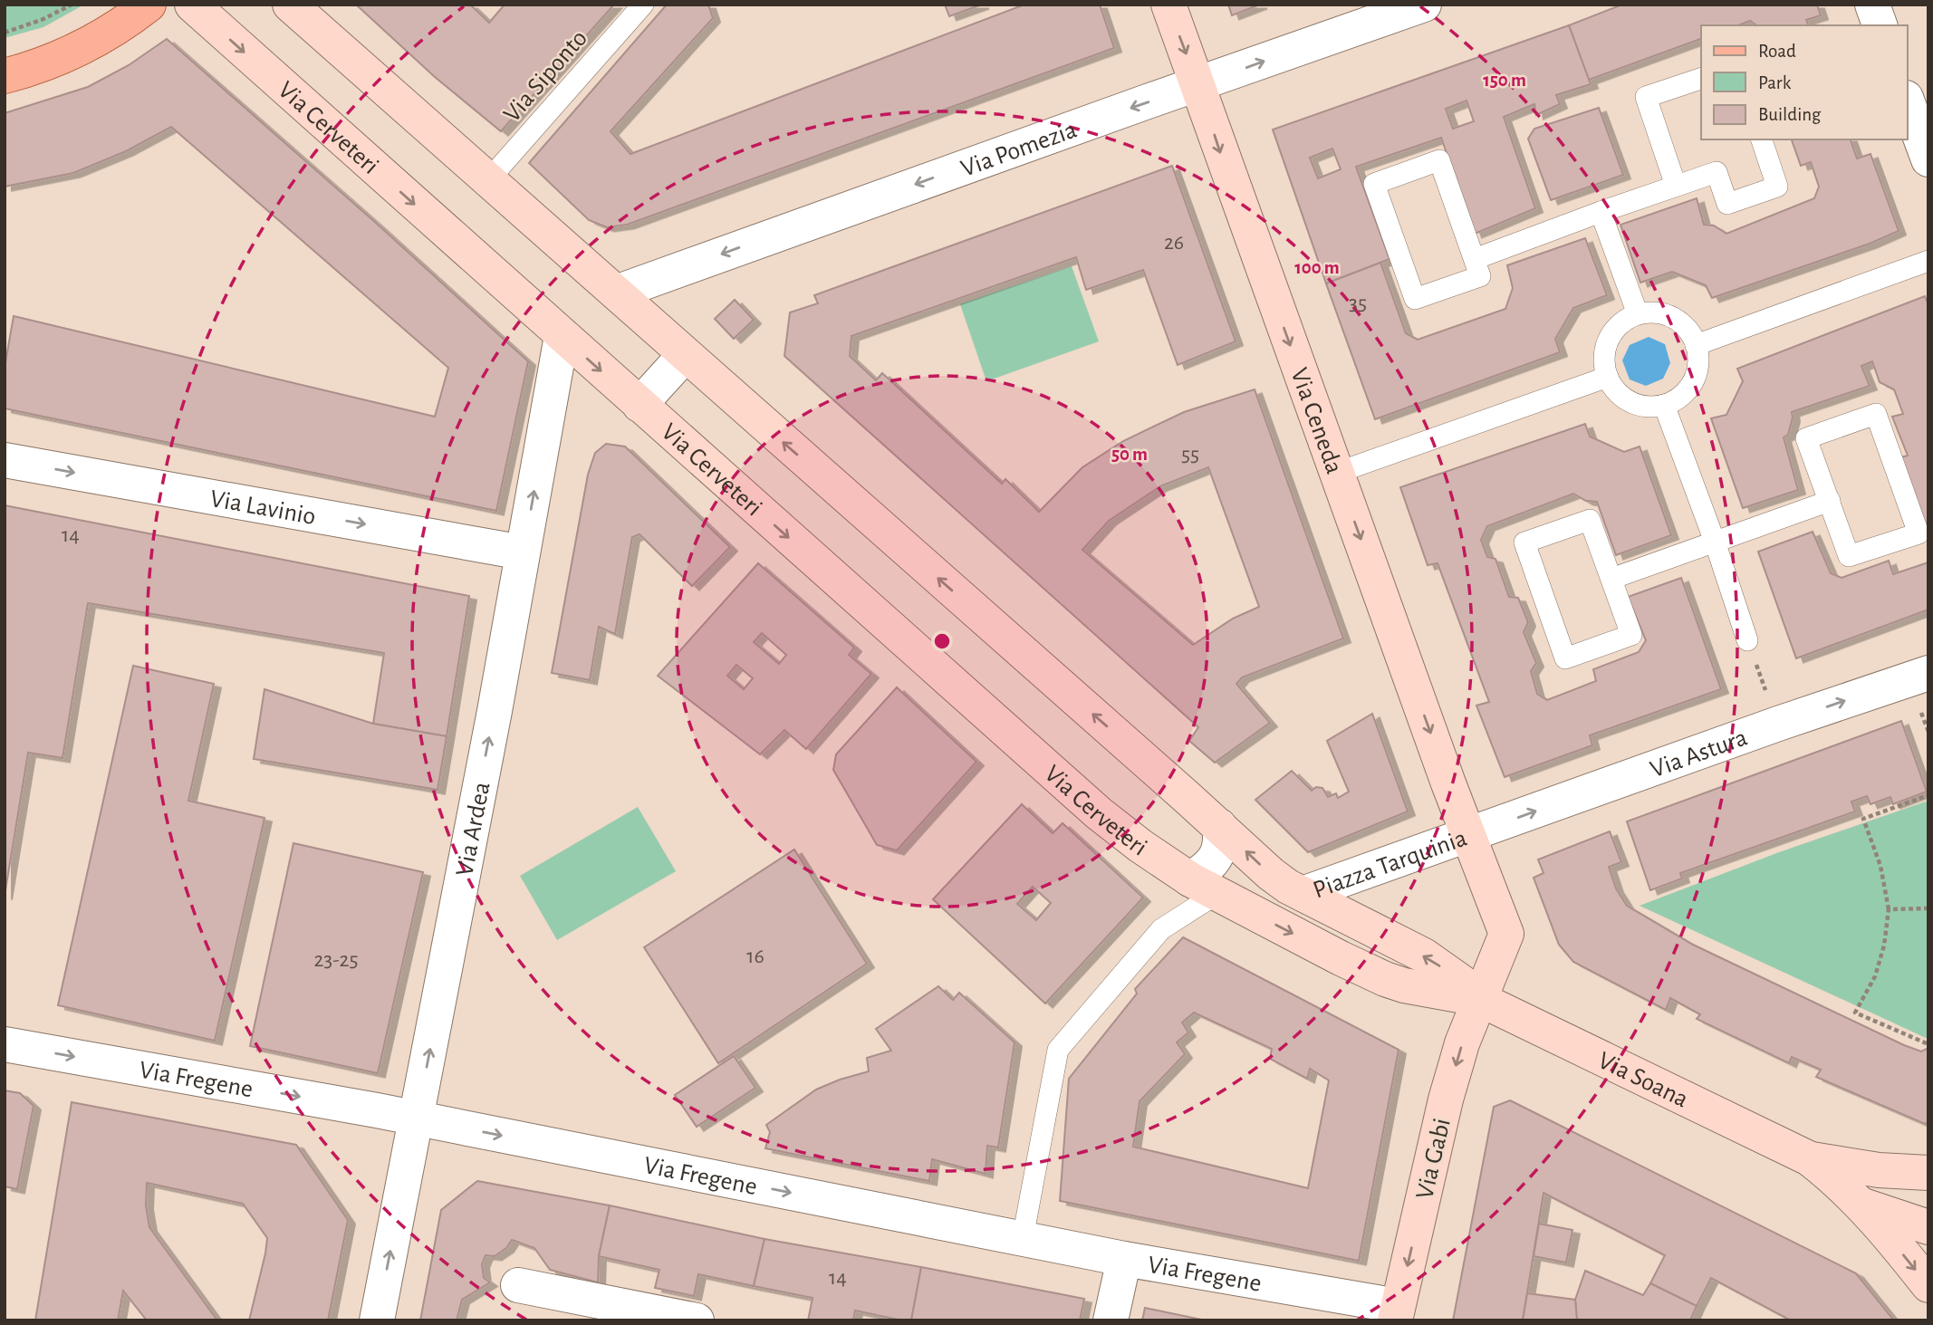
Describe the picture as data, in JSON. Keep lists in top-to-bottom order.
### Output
{
  "streets": {
    "main road": [
      "Via Cerveteri",
      "Via Ceneda",
      "Piazza Tarquinia",
      "Via Soana",
      "Via Gabi"
    ],
    "street": [
      "Via Pomezia",
      "Via Lavinio",
      "Via Astura",
      "Via Ardea",
      "Via Fregene"
    ],
    "lane": ["Via Siponto"]
  },
  "crossings": [
    ["Via Cerveteri", "Via Ardea"],
    ["Via Cerveteri", "Piazza Tarquinia"],
    ["Via Pomezia", "Via Ceneda"],
    ["Via Ceneda", "Via Astura"],
    ["Via Ceneda", "Piazza Tarquinia"],
    ["Via Lavinio", "Via Ardea"],
    ["Via Astura", "Piazza Tarquinia"],
    ["Via Ardea", "Via Fregene"],
    ["Piazza Tarquinia", "Via Soana"],
    ["Piazza Tarquinia", "Via Gabi"],
    ["Via Fregene", "Via Gabi"],
    ["Via Soana", "Via Gabi"]
  ],
  "one_way": [
    "Via Ceneda",
    "Via Lavinio",
    "Via Astura",
    "Via Ardea",
    "Via Fregene",
    "Via Gabi"
  ],
  "house_numbers": [
    "26",
    "35",
    "55",
    "14",
    "16",
    "23-25",
    "14"
  ],
  "legend": ["Road", "Park", "Building"],
  "rings": ["150 m", "100 m", "50 m"]
}
